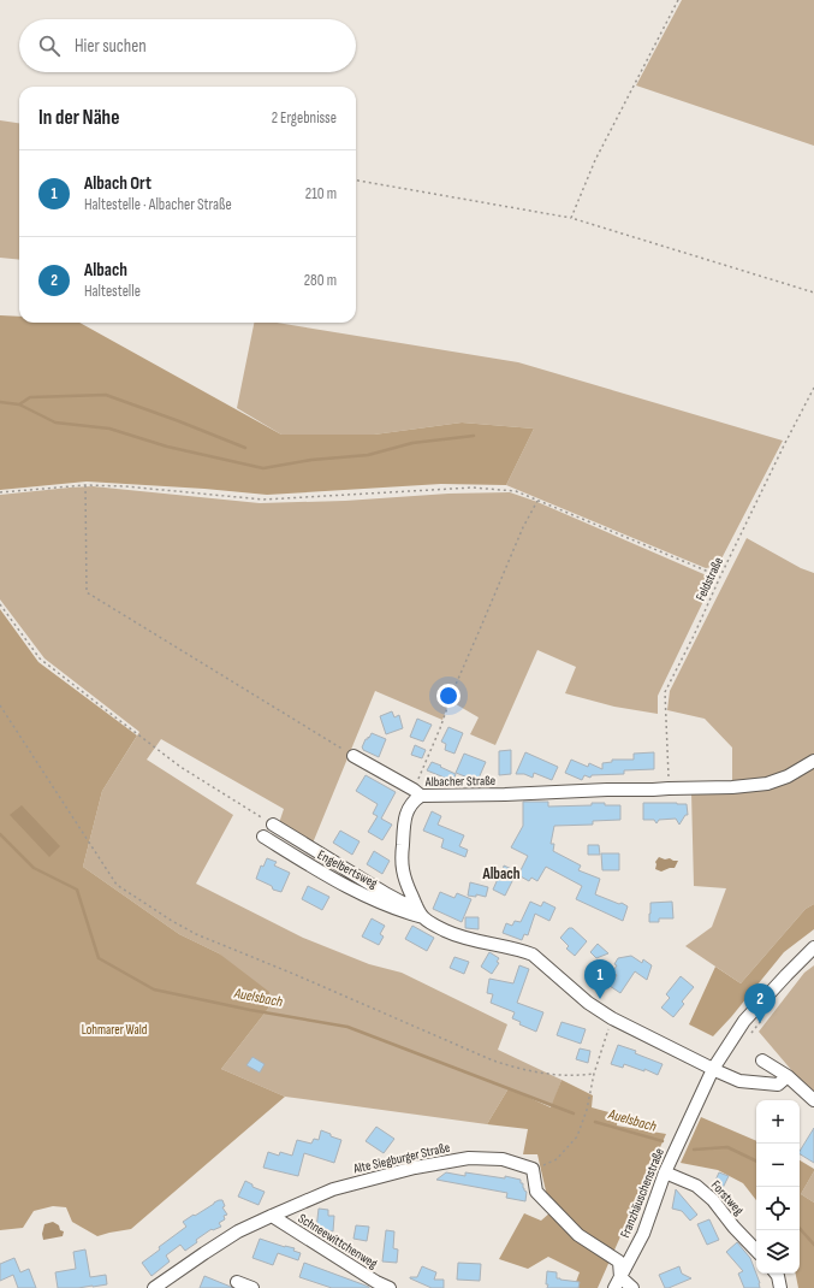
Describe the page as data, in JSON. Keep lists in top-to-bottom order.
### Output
{
  "streets": {
    "street": [
      "Albacher Straße",
      "Engelbertsweg",
      "Alte Siegburger Straße",
      "Franzhäuschenstraße",
      "Forstweg",
      "Schneewittchenweg"
    ],
    "path": ["Feldstraße"]
  },
  "crossings": [
    ["Feldstraße", "Albacher Straße"],
    ["Albacher Straße", "Engelbertsweg"],
    ["Albacher Straße", "Franzhäuschenstraße"],
    ["Alte Siegburger Straße", "Schneewittchenweg"],
    ["Franzhäuschenstraße", "Forstweg"]
  ],
  "districts": ["Albach"],
  "water": ["Auelsbach"],
  "parks": ["Lohmarer Wald"],
  "page": {
    "search": "Hier suchen",
    "heading": ["In der Nähe", "2 Ergebnisse"],
    "list": [
      {
        "mark": "1",
        "name": "Albach Ort",
        "note": "Haltestelle · Albacher Straße",
        "value": "210 m"
      },
      {
        "mark": "2",
        "name": "Albach",
        "note": "Haltestelle",
        "value": "280 m"
      }
    ],
    "pins": ["1", "2"],
    "map_buttons": ["+", "−"]
  }
}
